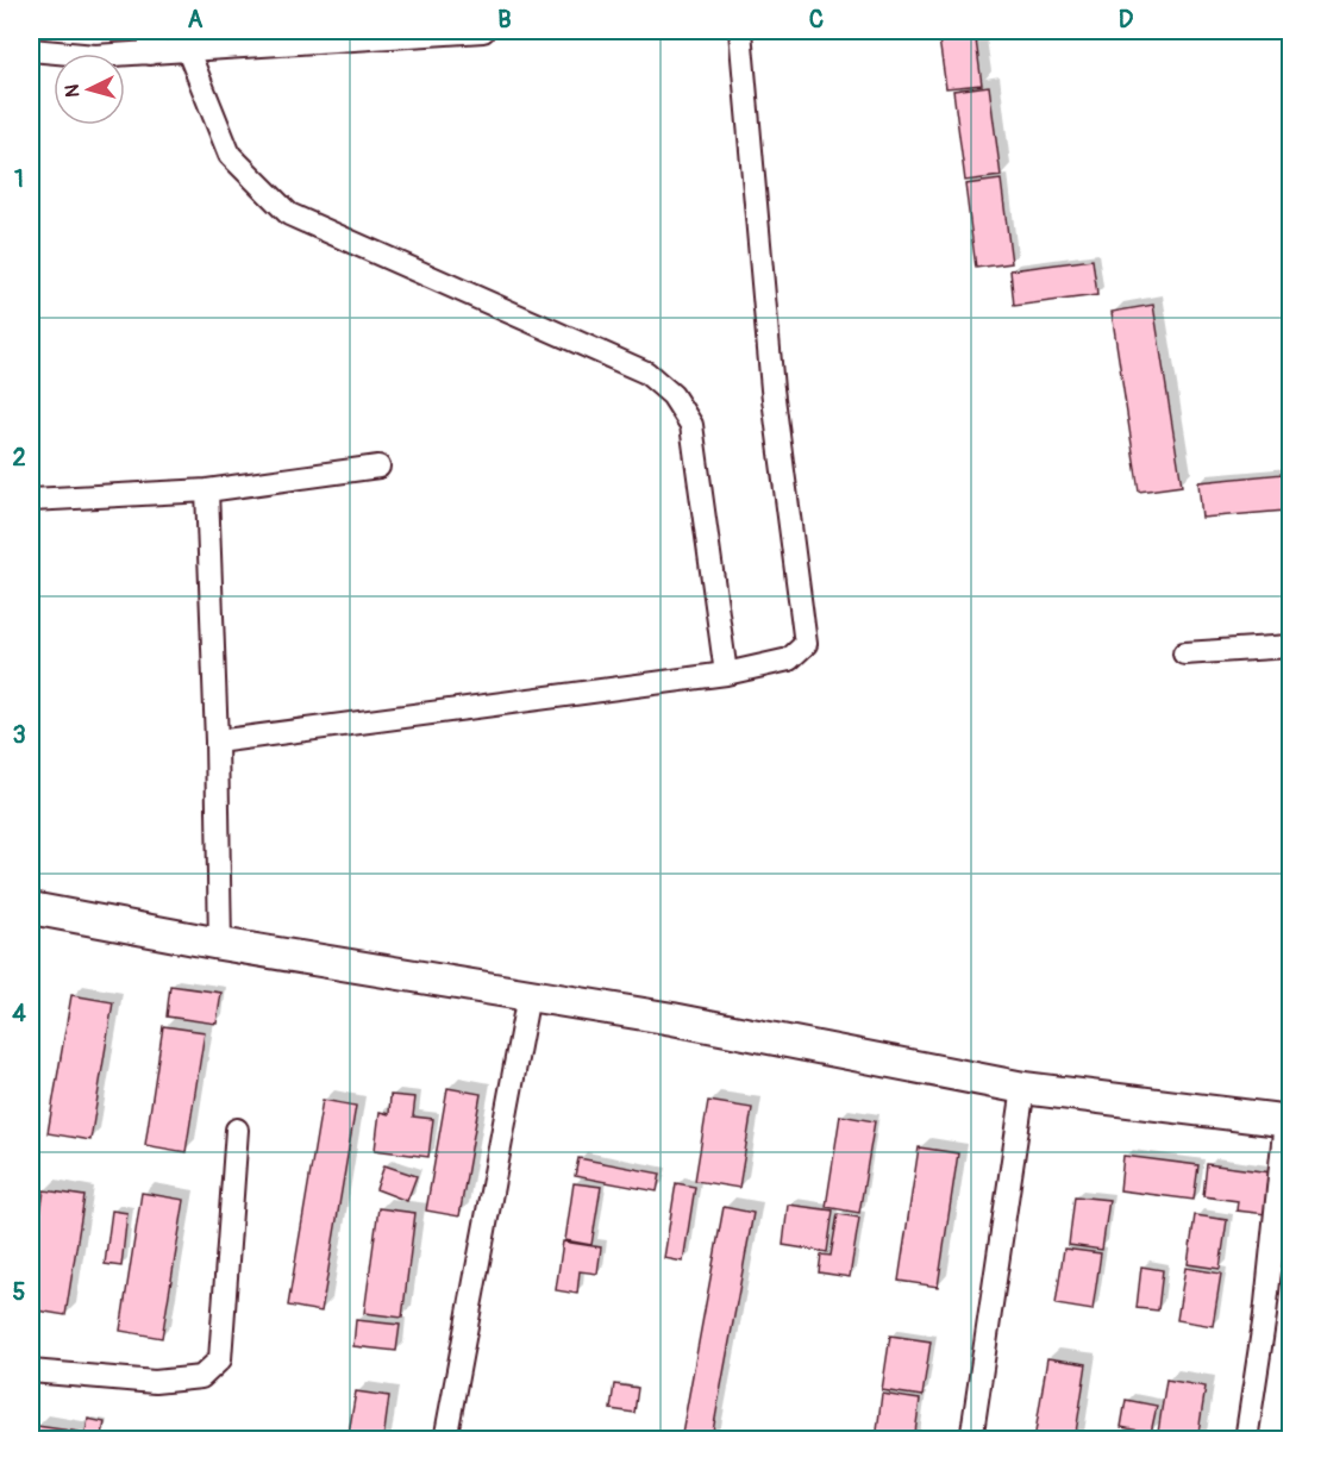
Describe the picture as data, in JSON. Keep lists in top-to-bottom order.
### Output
{
  "north": "left",
  "grid": {
    "columns": [
      "A",
      "B",
      "C",
      "D"
    ],
    "rows": [
      "1",
      "2",
      "3",
      "4",
      "5"
    ]
  }
}
